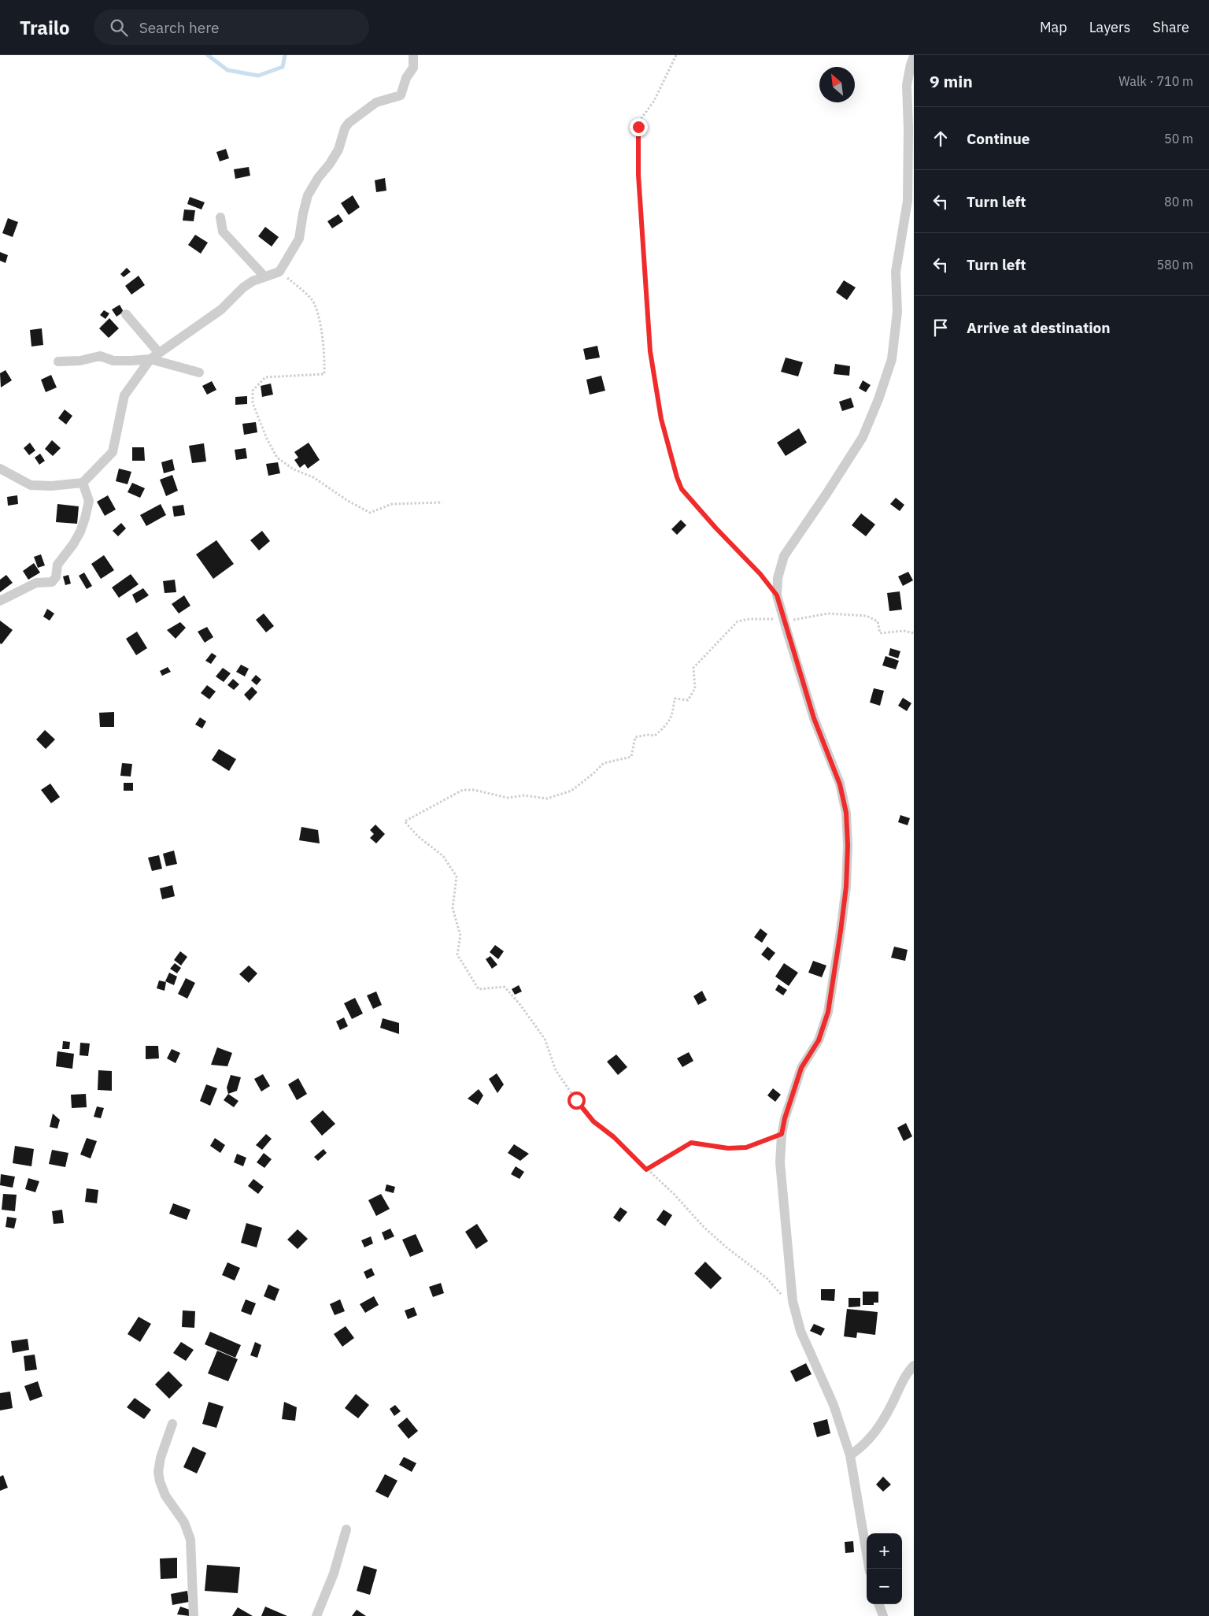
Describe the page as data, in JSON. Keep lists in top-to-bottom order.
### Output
{
  "north": "top left",
  "page": {
    "header": "Trailo",
    "search": "Search here",
    "nav": ["Map", "Layers", "Share"],
    "heading": ["9 min", "Walk · 710 m"],
    "list": [
      ["Continue", "50 m"],
      ["Turn left", "80 m"],
      ["Turn left", "580 m"],
      "Arrive at destination"
    ],
    "map_buttons": ["+", "−"]
  }
}
